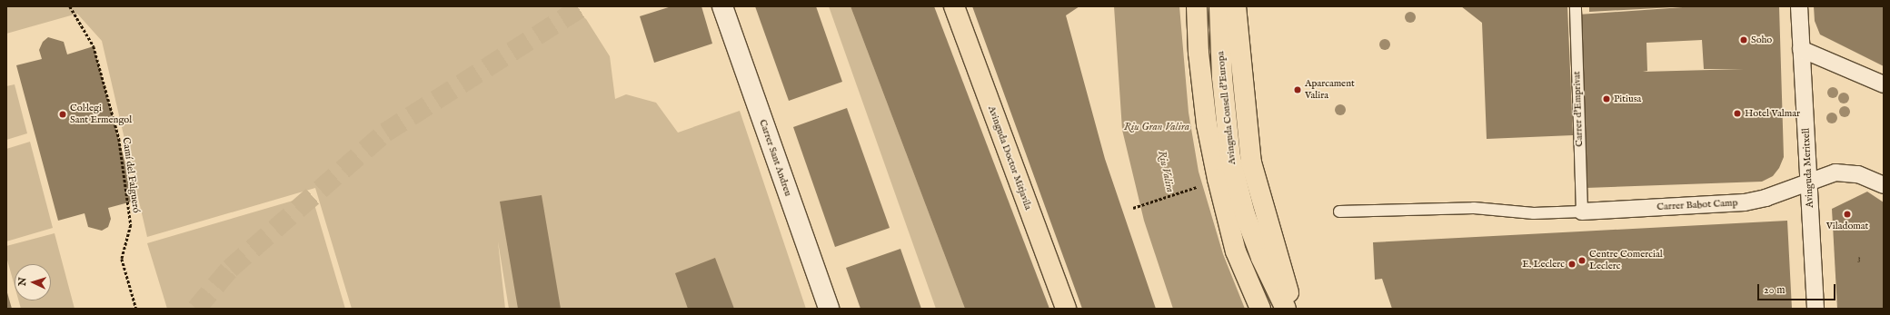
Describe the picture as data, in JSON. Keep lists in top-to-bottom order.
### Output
{
  "streets": {
    "main road": ["Avinguda Consell d'Europa", "Avinguda Doctor Mitjavila"],
    "street": ["Carrer Sant Andreu", "Avinguda Meritxell", "Carrer Babot Camp"],
    "lane": ["Carrer d'Emprivat"],
    "path": ["Camí del Falgueró"]
  },
  "crossings": [
    ["Carrer d'Emprivat", "Carrer Babot Camp"],
    ["Avinguda Meritxell", "Carrer Babot Camp"]
  ],
  "water": ["Riu Gran Valira", "Riu Valira"],
  "places": [
    "Soho",
    "Aparcament Valira",
    "Pitiusa",
    "Hotel Valmar",
    "Col·legi Sant Ermengol",
    "Viladomat",
    "Centre Comercial Leclerc",
    "E. Leclerc"
  ],
  "house_numbers": ["3"],
  "scale_bar": "20 m",
  "north": "left"
}
